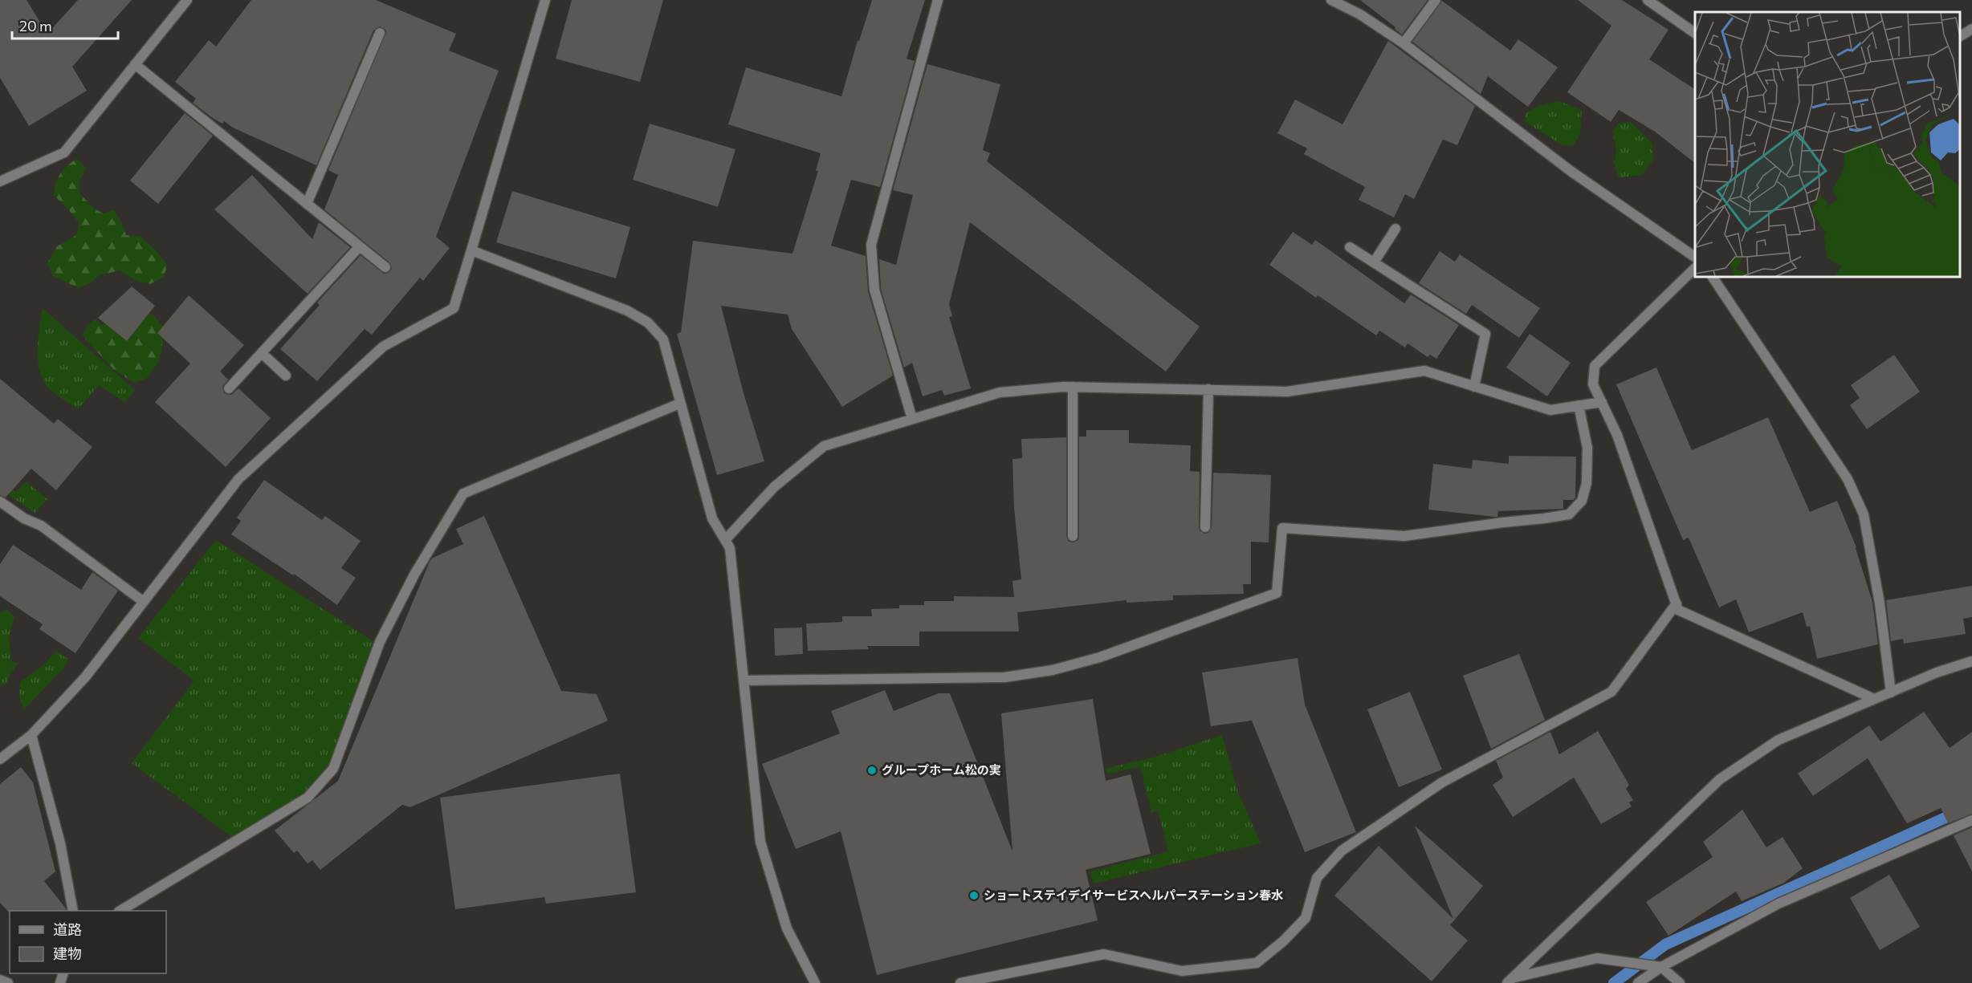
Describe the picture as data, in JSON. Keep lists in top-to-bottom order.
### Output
{
  "places": ["グループホーム松の実", "ショートステイデイサービスヘルパーステーション春水"],
  "legend": ["道路", "建物"],
  "scale_bar": "20 m"
}
